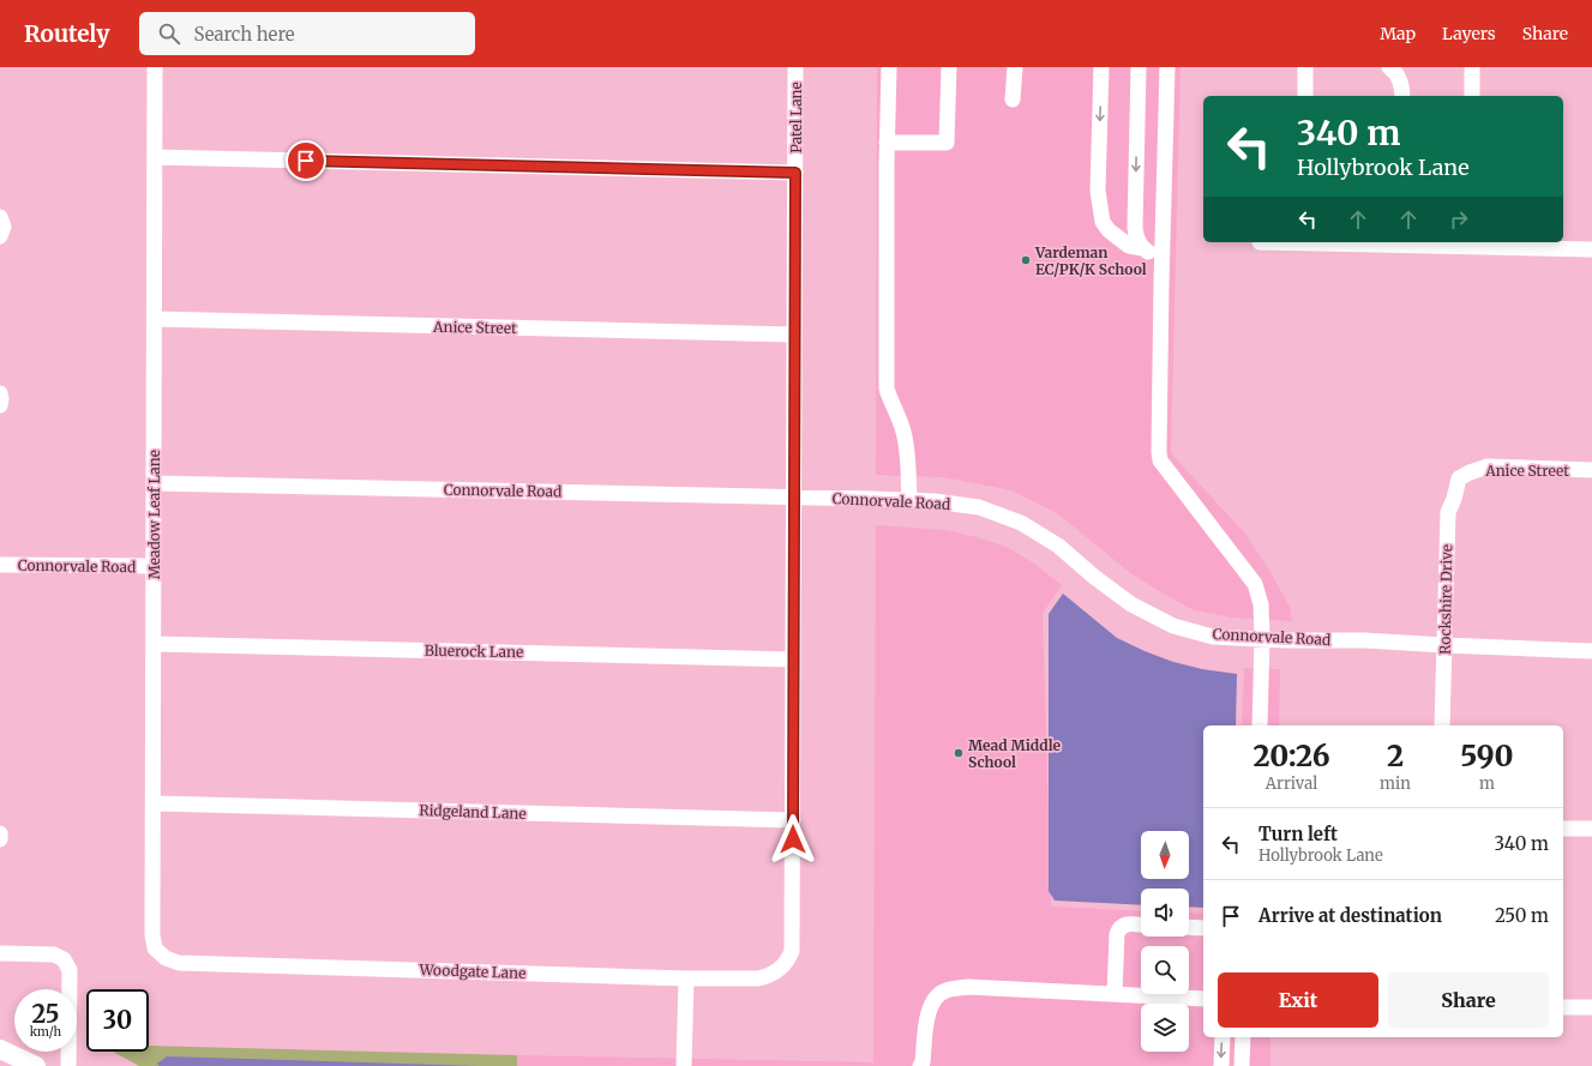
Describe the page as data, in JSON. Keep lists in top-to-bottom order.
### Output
{
  "streets": {
    "street": [
      "Patel Lane",
      "Anice Street",
      "Connorvale Road",
      "Meadow Leaf Lane",
      "Rockshire Drive",
      "Bluerock Lane",
      "Ridgeland Lane",
      "Woodgate Lane"
    ]
  },
  "crossings": [
    ["Patel Lane", "Anice Street"],
    ["Patel Lane", "Connorvale Road"],
    ["Patel Lane", "Bluerock Lane"],
    ["Patel Lane", "Ridgeland Lane"],
    ["Patel Lane", "Woodgate Lane"],
    ["Anice Street", "Meadow Leaf Lane"],
    ["Anice Street", "Rockshire Drive"],
    ["Connorvale Road", "Meadow Leaf Lane"],
    ["Connorvale Road", "Rockshire Drive"],
    ["Meadow Leaf Lane", "Bluerock Lane"],
    ["Meadow Leaf Lane", "Ridgeland Lane"],
    ["Meadow Leaf Lane", "Woodgate Lane"]
  ],
  "places": ["Vardeman EC/PK/K School", "Mead Middle School"],
  "north": "bottom",
  "page": {
    "header": "Routely",
    "search": "Search here",
    "nav": ["Map", "Layers", "Share"],
    "turn": ["340 m", "Hollybrook Lane"],
    "eta": [
      "20:26",
      "Arrival",
      "2",
      "min",
      "590",
      "m"
    ],
    "list": [
      {
        "name": "Turn left",
        "note": "Hollybrook Lane",
        "value": "340 m"
      },
      {
        "name": "Arrive at destination",
        "value": "250 m"
      }
    ],
    "buttons": ["Exit", "Share"],
    "speed": "25 km/h",
    "limit": "30"
  }
}
